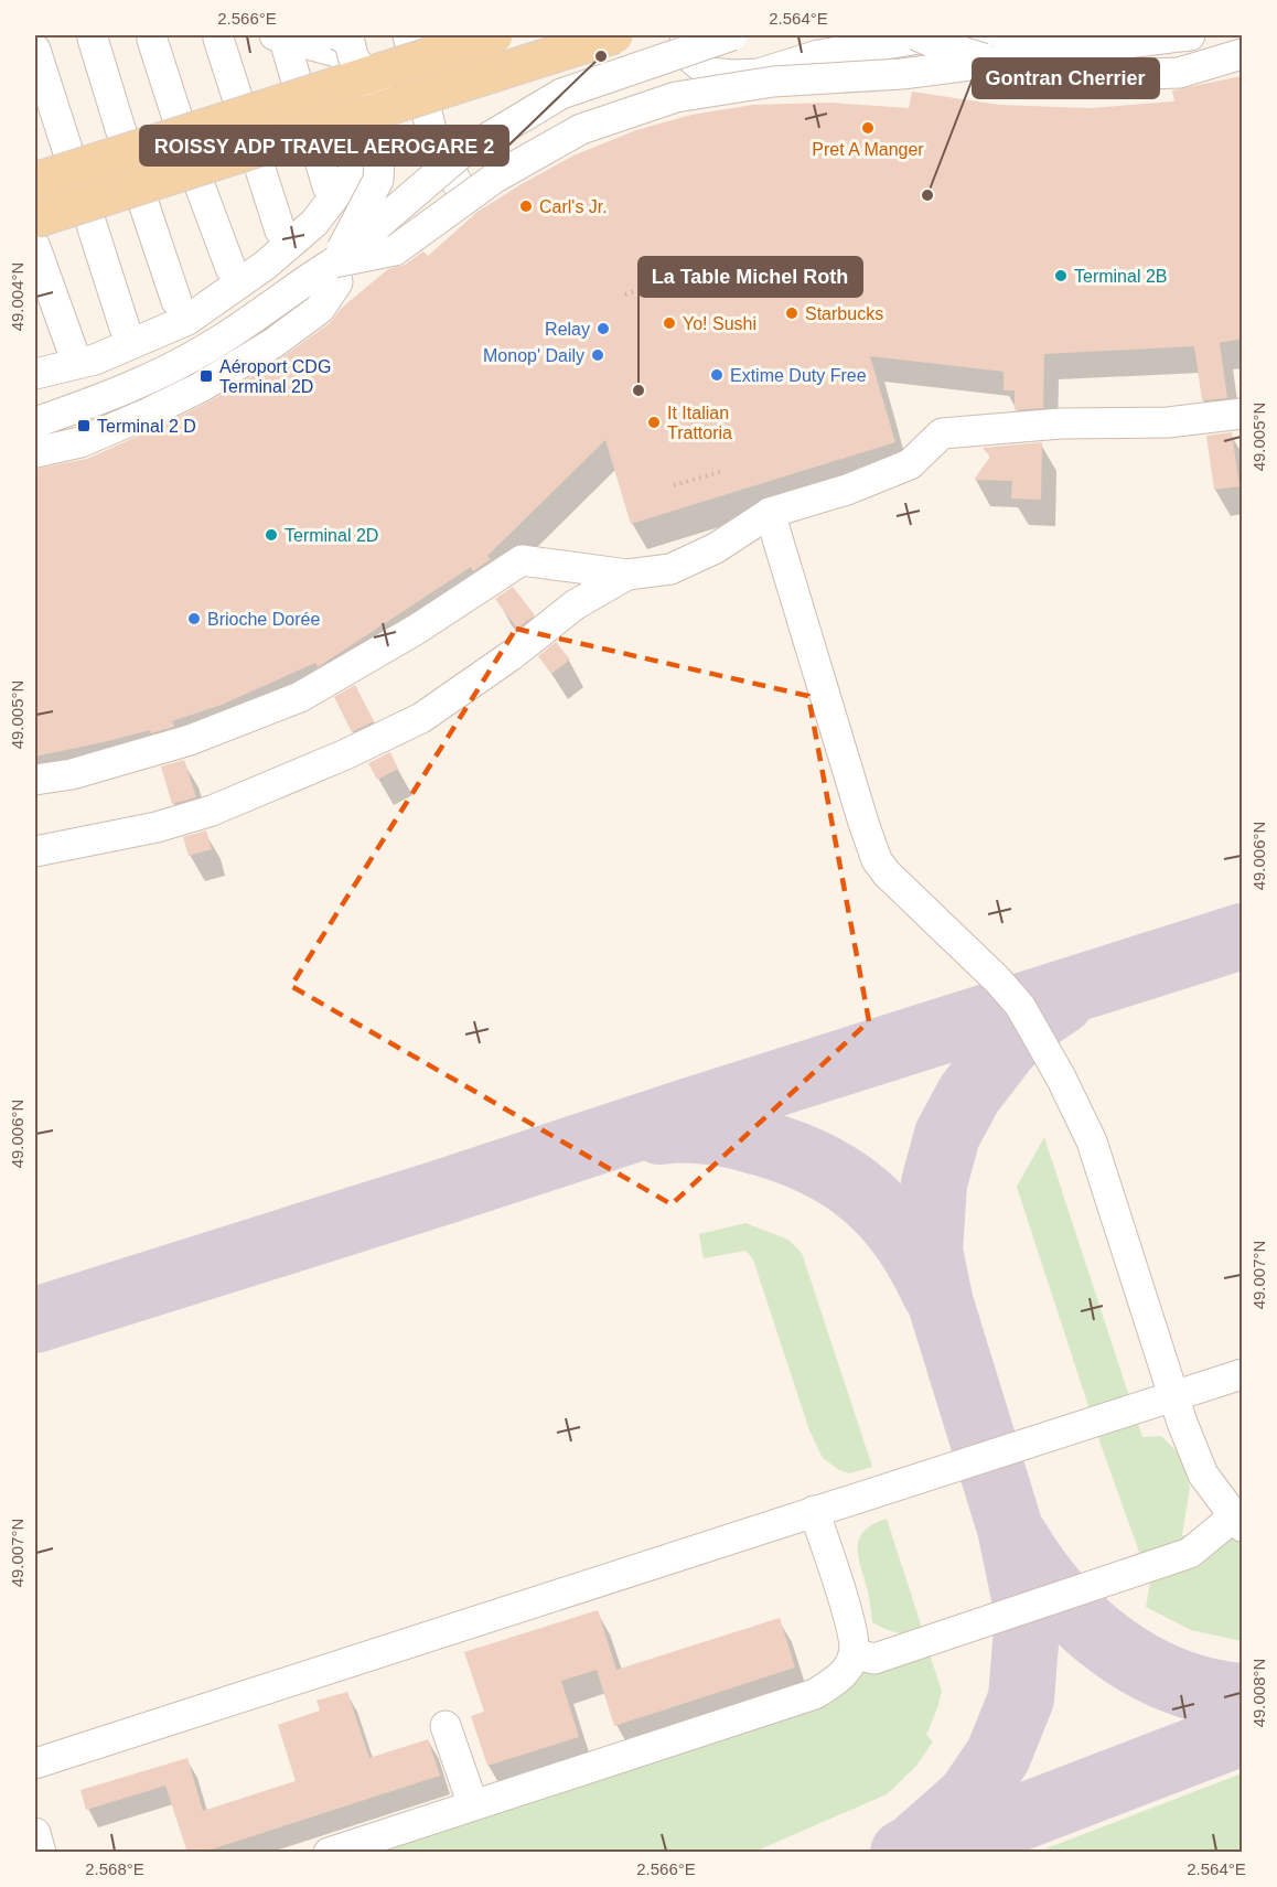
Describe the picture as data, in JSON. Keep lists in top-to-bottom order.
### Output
{
  "places": {
    "other": [
      "ROISSY ADP TRAVEL AEROGARE 2",
      "Pret A Manger",
      "Gontran Cherrier",
      "Carl's Jr.",
      "Terminal 2B",
      "Starbucks",
      "Yo! Sushi",
      "Relay",
      "Monop' Daily",
      "Extime Duty Free",
      "La Table Michel Roth",
      "It Italian Trattoria",
      "Terminal 2D",
      "Brioche Dorée"
    ],
    "transit": ["Aéroport CDG Terminal 2D", "Terminal 2 D"]
  },
  "coordinates": [
    "2.566°E",
    "2.564°E",
    "49.004°N",
    "49.005°N",
    "49.006°N",
    "49.007°N",
    "49.008°N",
    "2.568°E"
  ]
}
